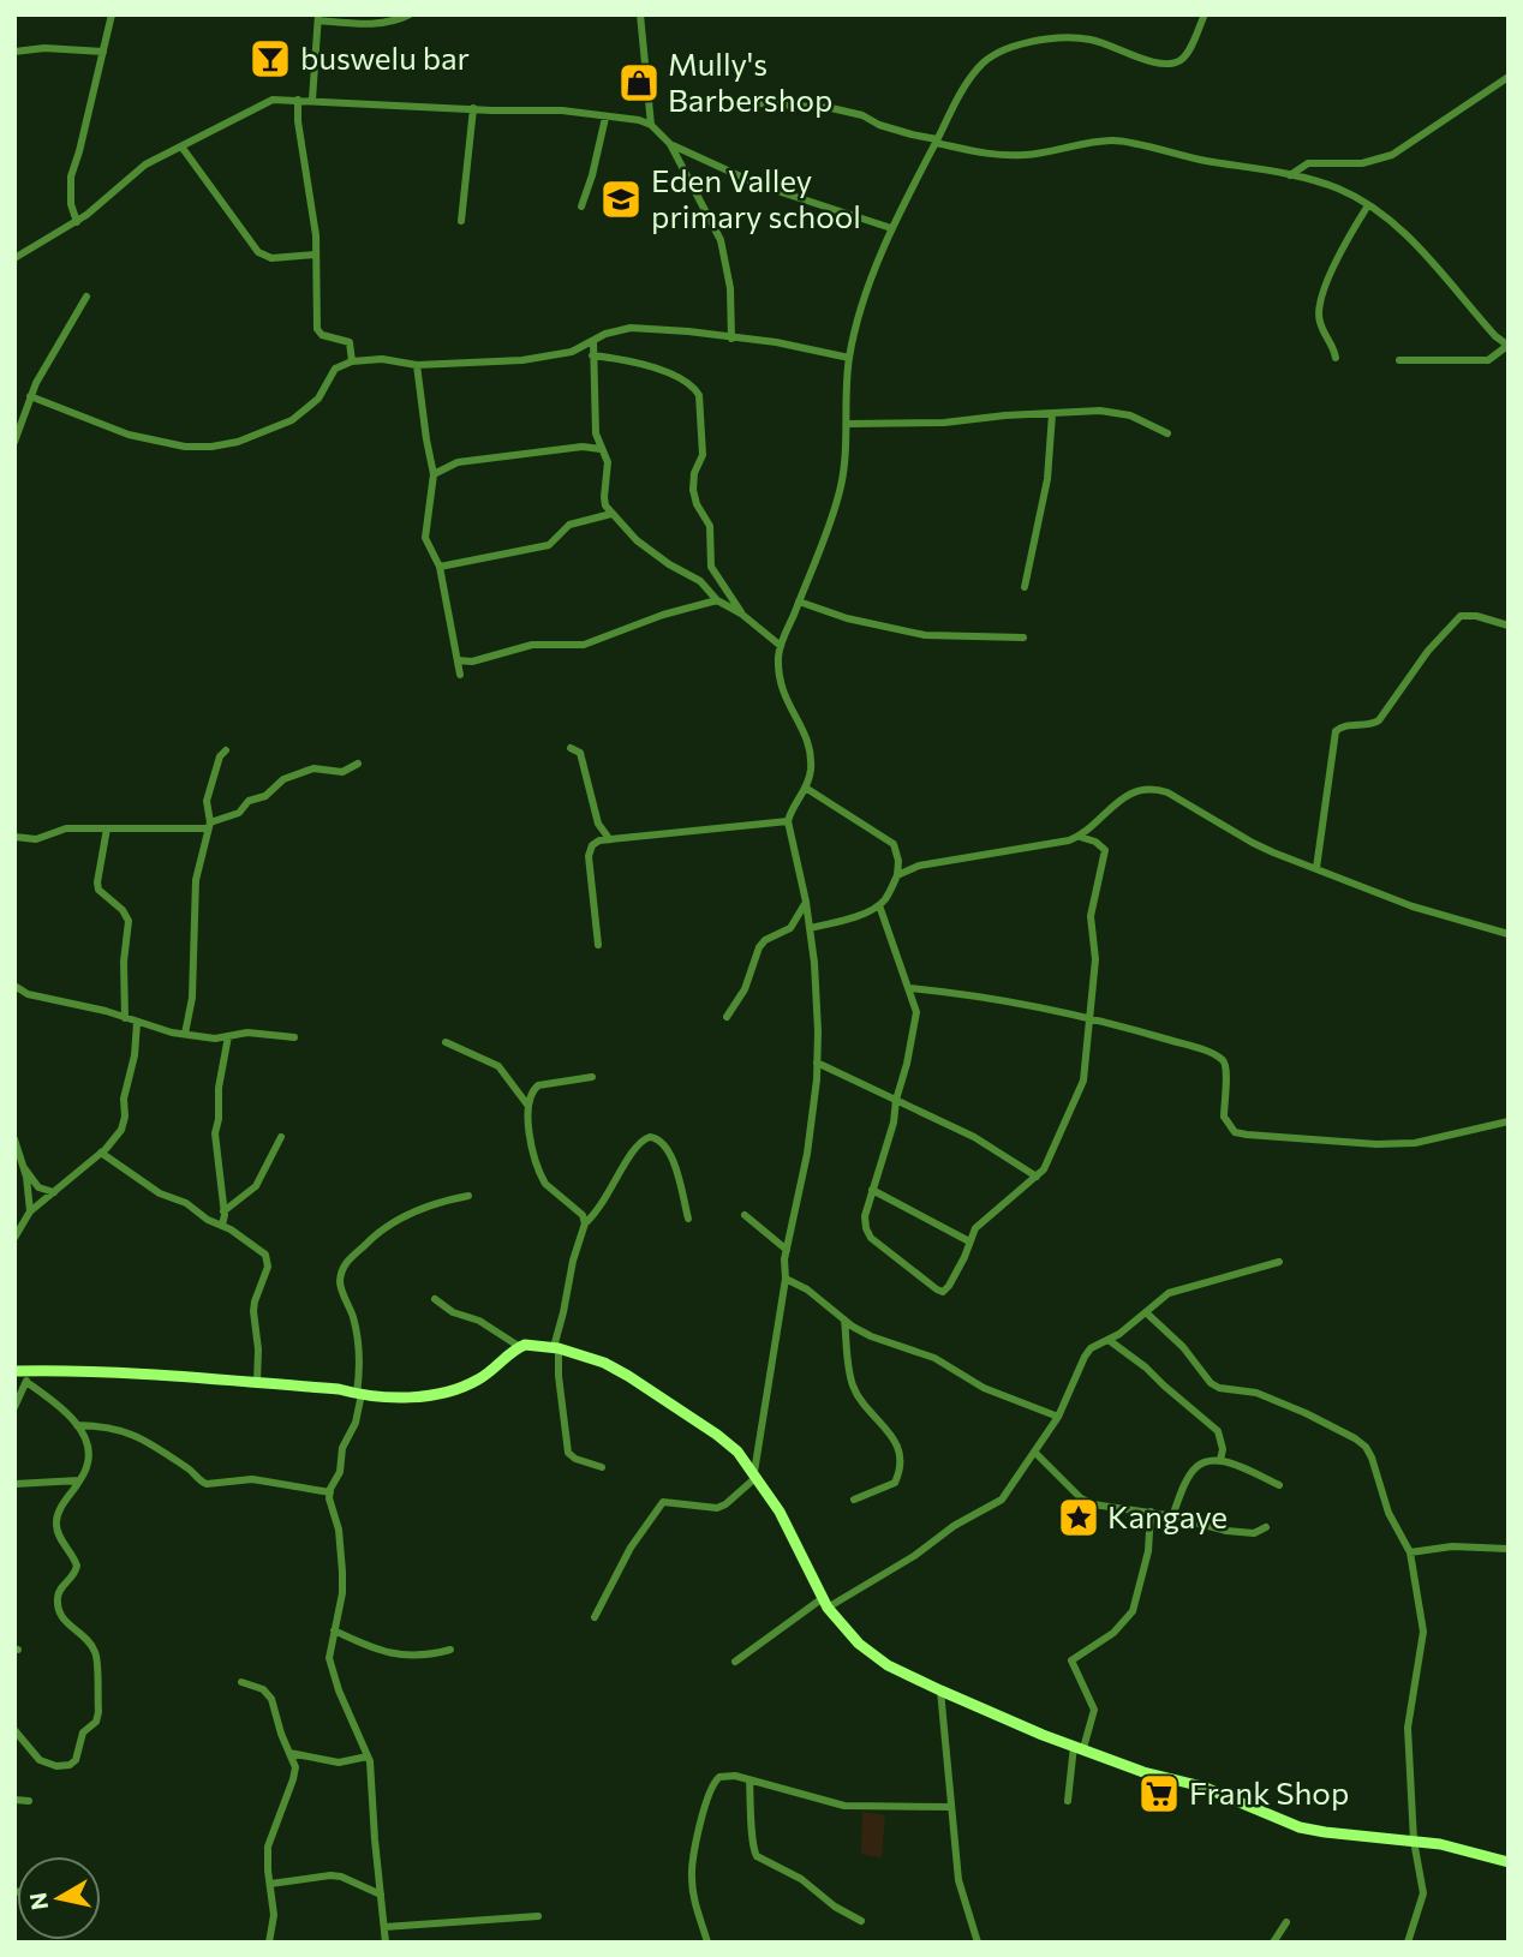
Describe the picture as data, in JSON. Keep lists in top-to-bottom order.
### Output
{
  "places": {
    "bar": ["buswelu bar"],
    "shop": ["Mully's Barbershop"],
    "school or university": ["Eden Valley primary school"],
    "place": ["Kangaye"],
    "supermarket": ["Frank Shop"]
  },
  "north": "left"
}
